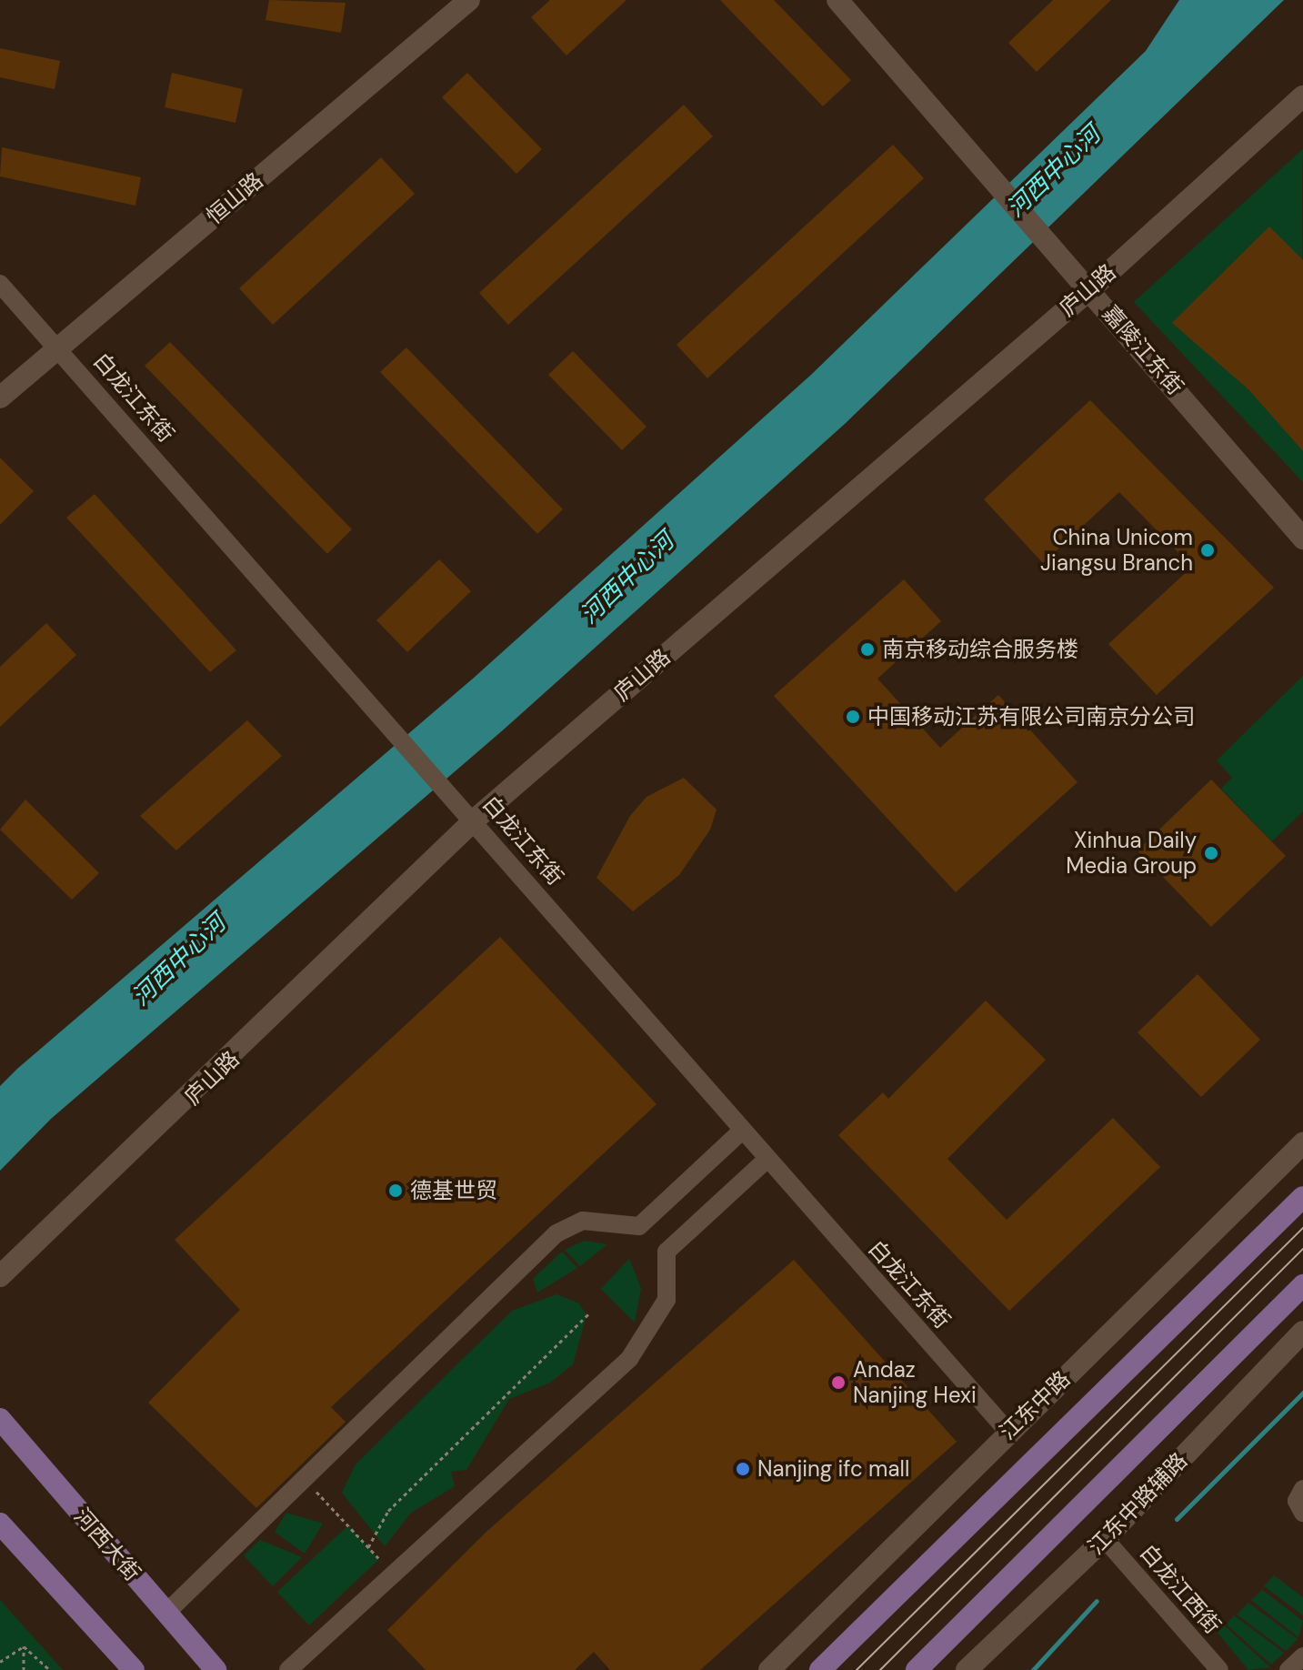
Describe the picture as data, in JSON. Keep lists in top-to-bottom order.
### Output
{
  "streets": {
    "main road": [
      "恒山路",
      "庐山路",
      "嘉陵江东街",
      "江东中路",
      "江东中路辅路",
      "河西大街"
    ],
    "street": ["白龙江东街", "白龙江西街"]
  },
  "crossings": [
    ["恒山路", "白龙江东街"],
    ["庐山路", "嘉陵江东街"],
    ["庐山路", "白龙江东街"],
    ["白龙江东街", "江东中路"],
    ["江东中路辅路", "白龙江西街"]
  ],
  "water": ["河西中心河"],
  "places": [
    "China Unicom Jiangsu Branch",
    "南京移动综合服务楼",
    "中国移动江苏有限公司南京分公司",
    "Xinhua Daily Media Group",
    "德基世贸",
    "Andaz Nanjing Hexi",
    "Nanjing ifc mall"
  ]
}
